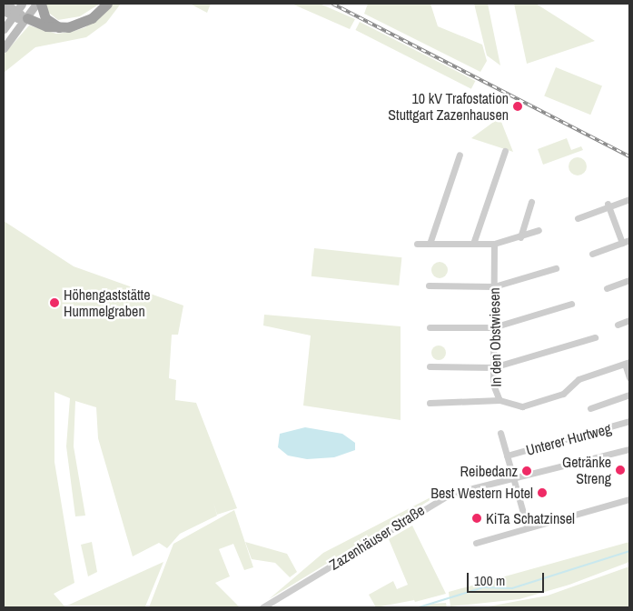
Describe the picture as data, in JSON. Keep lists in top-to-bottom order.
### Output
{
  "streets": {
    "street": ["In den Obstwiesen", "Unterer Hurtweg", "Zazenhäuser Straße"]
  },
  "crossings": [
    ["Unterer Hurtweg", "Zazenhäuser Straße"]
  ],
  "places": [
    "10 kV Trafostation Stuttgart Zazenhausen",
    "Höhengaststätte Hummelgraben",
    "Getränke Streng",
    "Reibedanz",
    "Best Western Hotel",
    "KiTa Schatzinsel"
  ],
  "scale_bar": "100 m"
}
